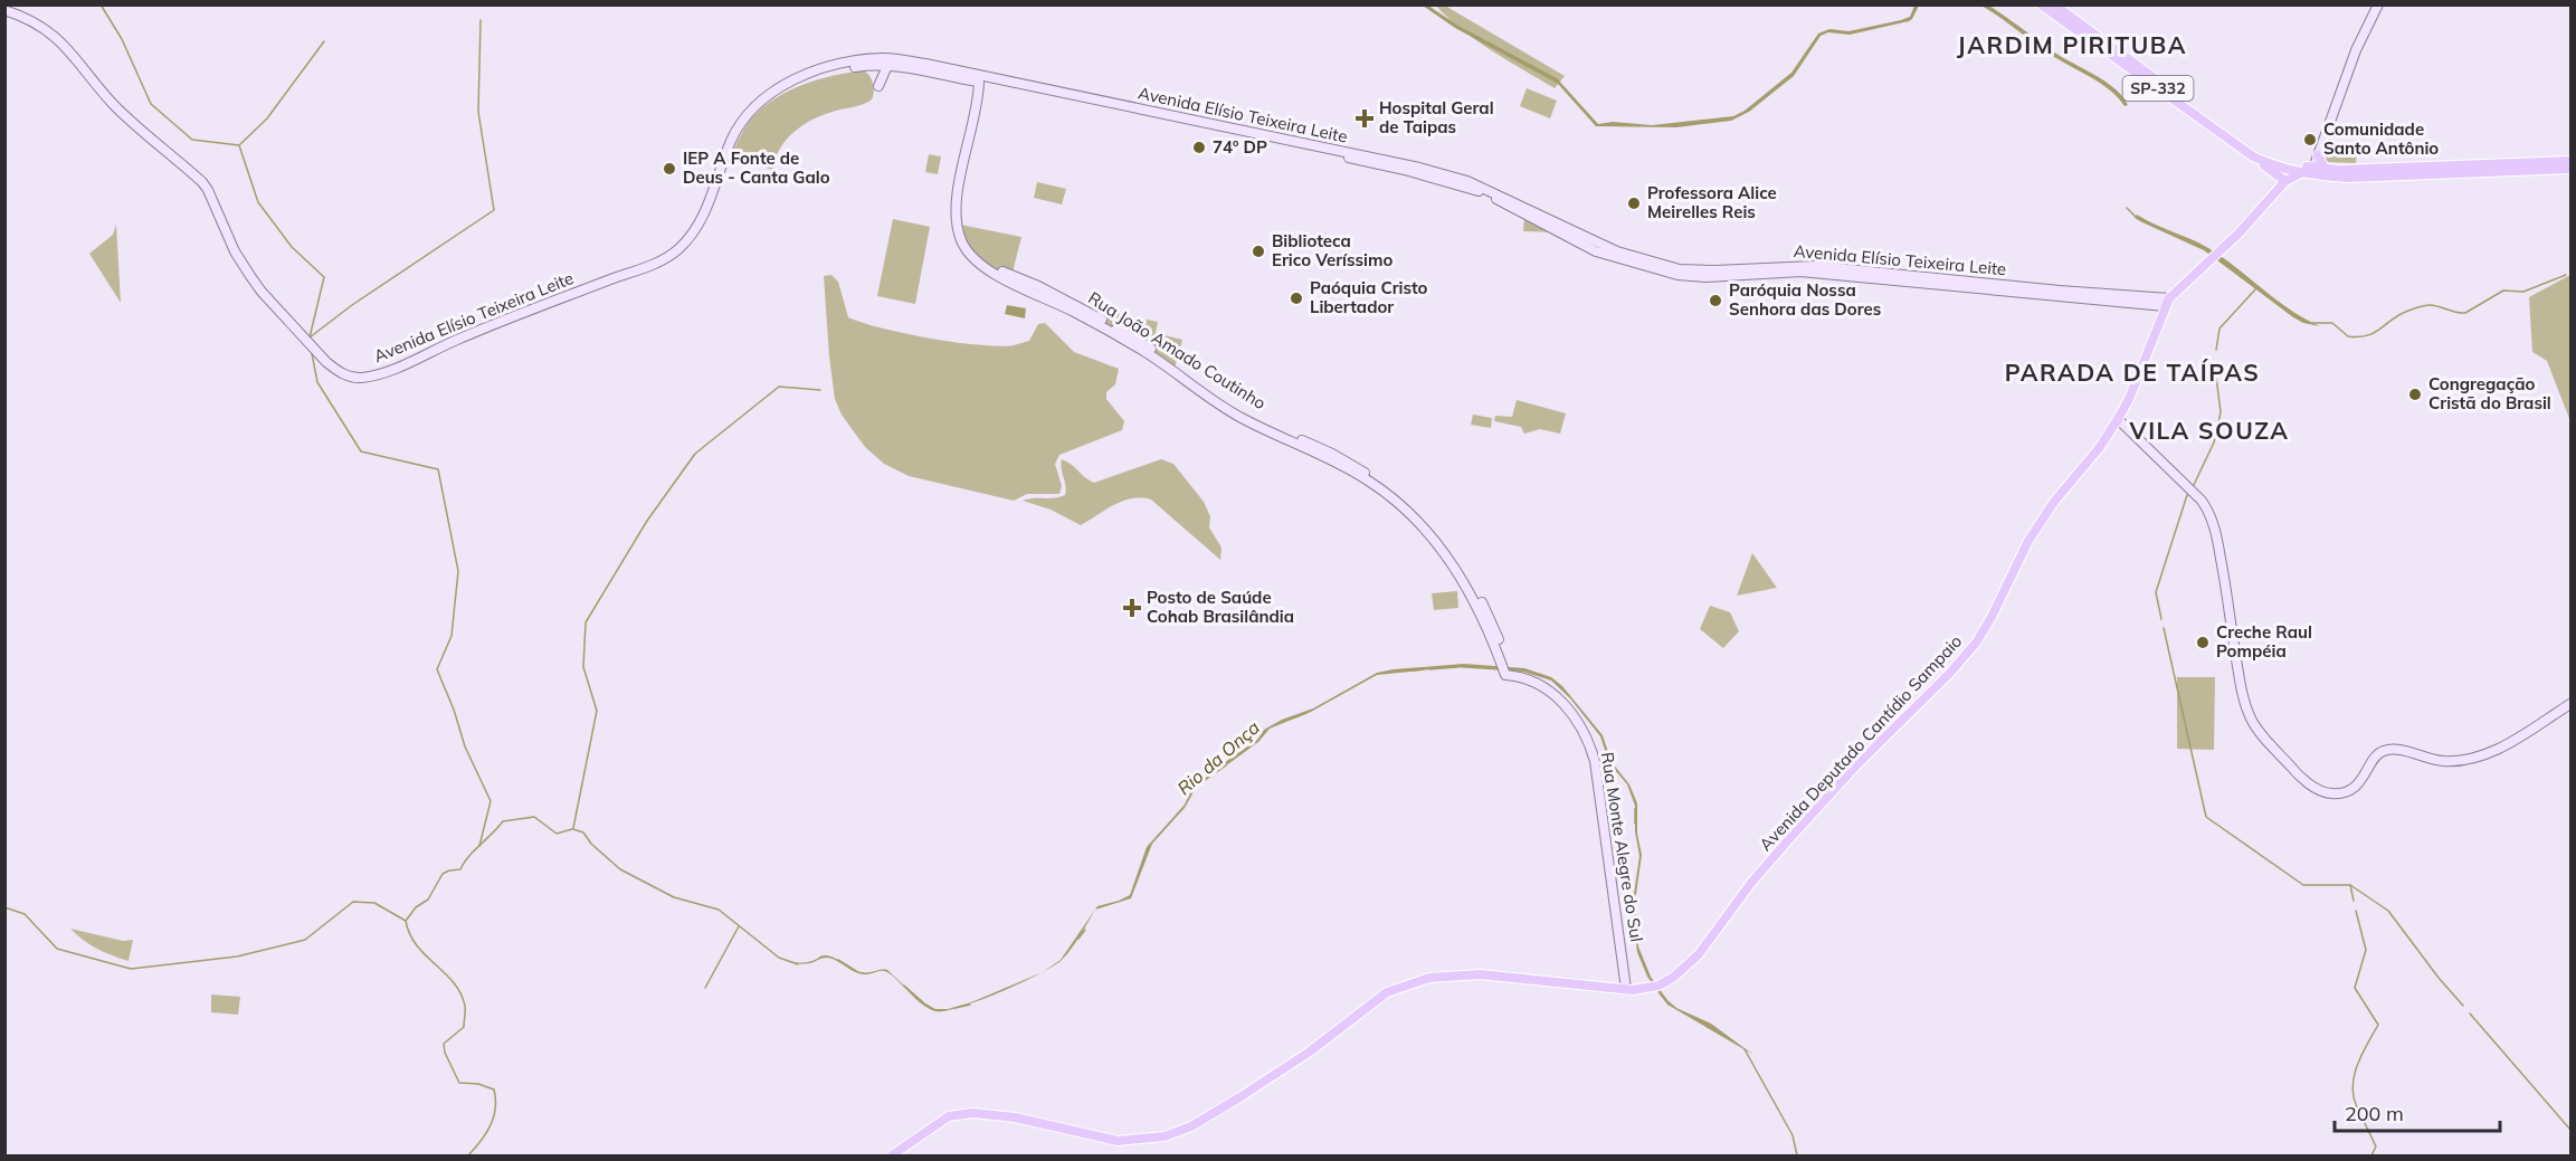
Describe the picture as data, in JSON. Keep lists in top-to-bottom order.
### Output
{
  "streets": {
    "main road": [
      "SP-332",
      "Avenida Elísio Teixeira Leite",
      "Rua João Amado Coutinho",
      "Avenida Deputado Cantídio Sampaio",
      "Rua Monte Alegre do Sul"
    ]
  },
  "crossings": [
    ["SP-332", "Avenida Deputado Cantídio Sampaio"],
    ["Avenida Elísio Teixeira Leite", "Rua João Amado Coutinho"],
    ["Avenida Elísio Teixeira Leite", "Avenida Deputado Cantídio Sampaio"],
    ["Rua João Amado Coutinho", "Rua Monte Alegre do Sul"],
    ["Avenida Deputado Cantídio Sampaio", "Rua Monte Alegre do Sul"]
  ],
  "districts": ["JARDIM PIRITUBA", "PARADA DE TAÍPAS", "VILA SOUZA"],
  "water": ["Rio da Onça"],
  "places": {
    "health": ["Hospital Geral de Taipas", "Posto de Saúde Cohab Brasilândia"],
    "other": [
      "Comunidade Santo Antônio",
      "74º DP",
      "IEP A Fonte de Deus - Canta Galo",
      "Professora Alice Meirelles Reis",
      "Biblioteca Erico Veríssimo",
      "Paóquia Cristo Libertador",
      "Paróquia Nossa Senhora das Dores",
      "Congregação Cristã do Brasil",
      "Creche Raul Pompéia"
    ]
  },
  "scale_bar": "200 m"
}
